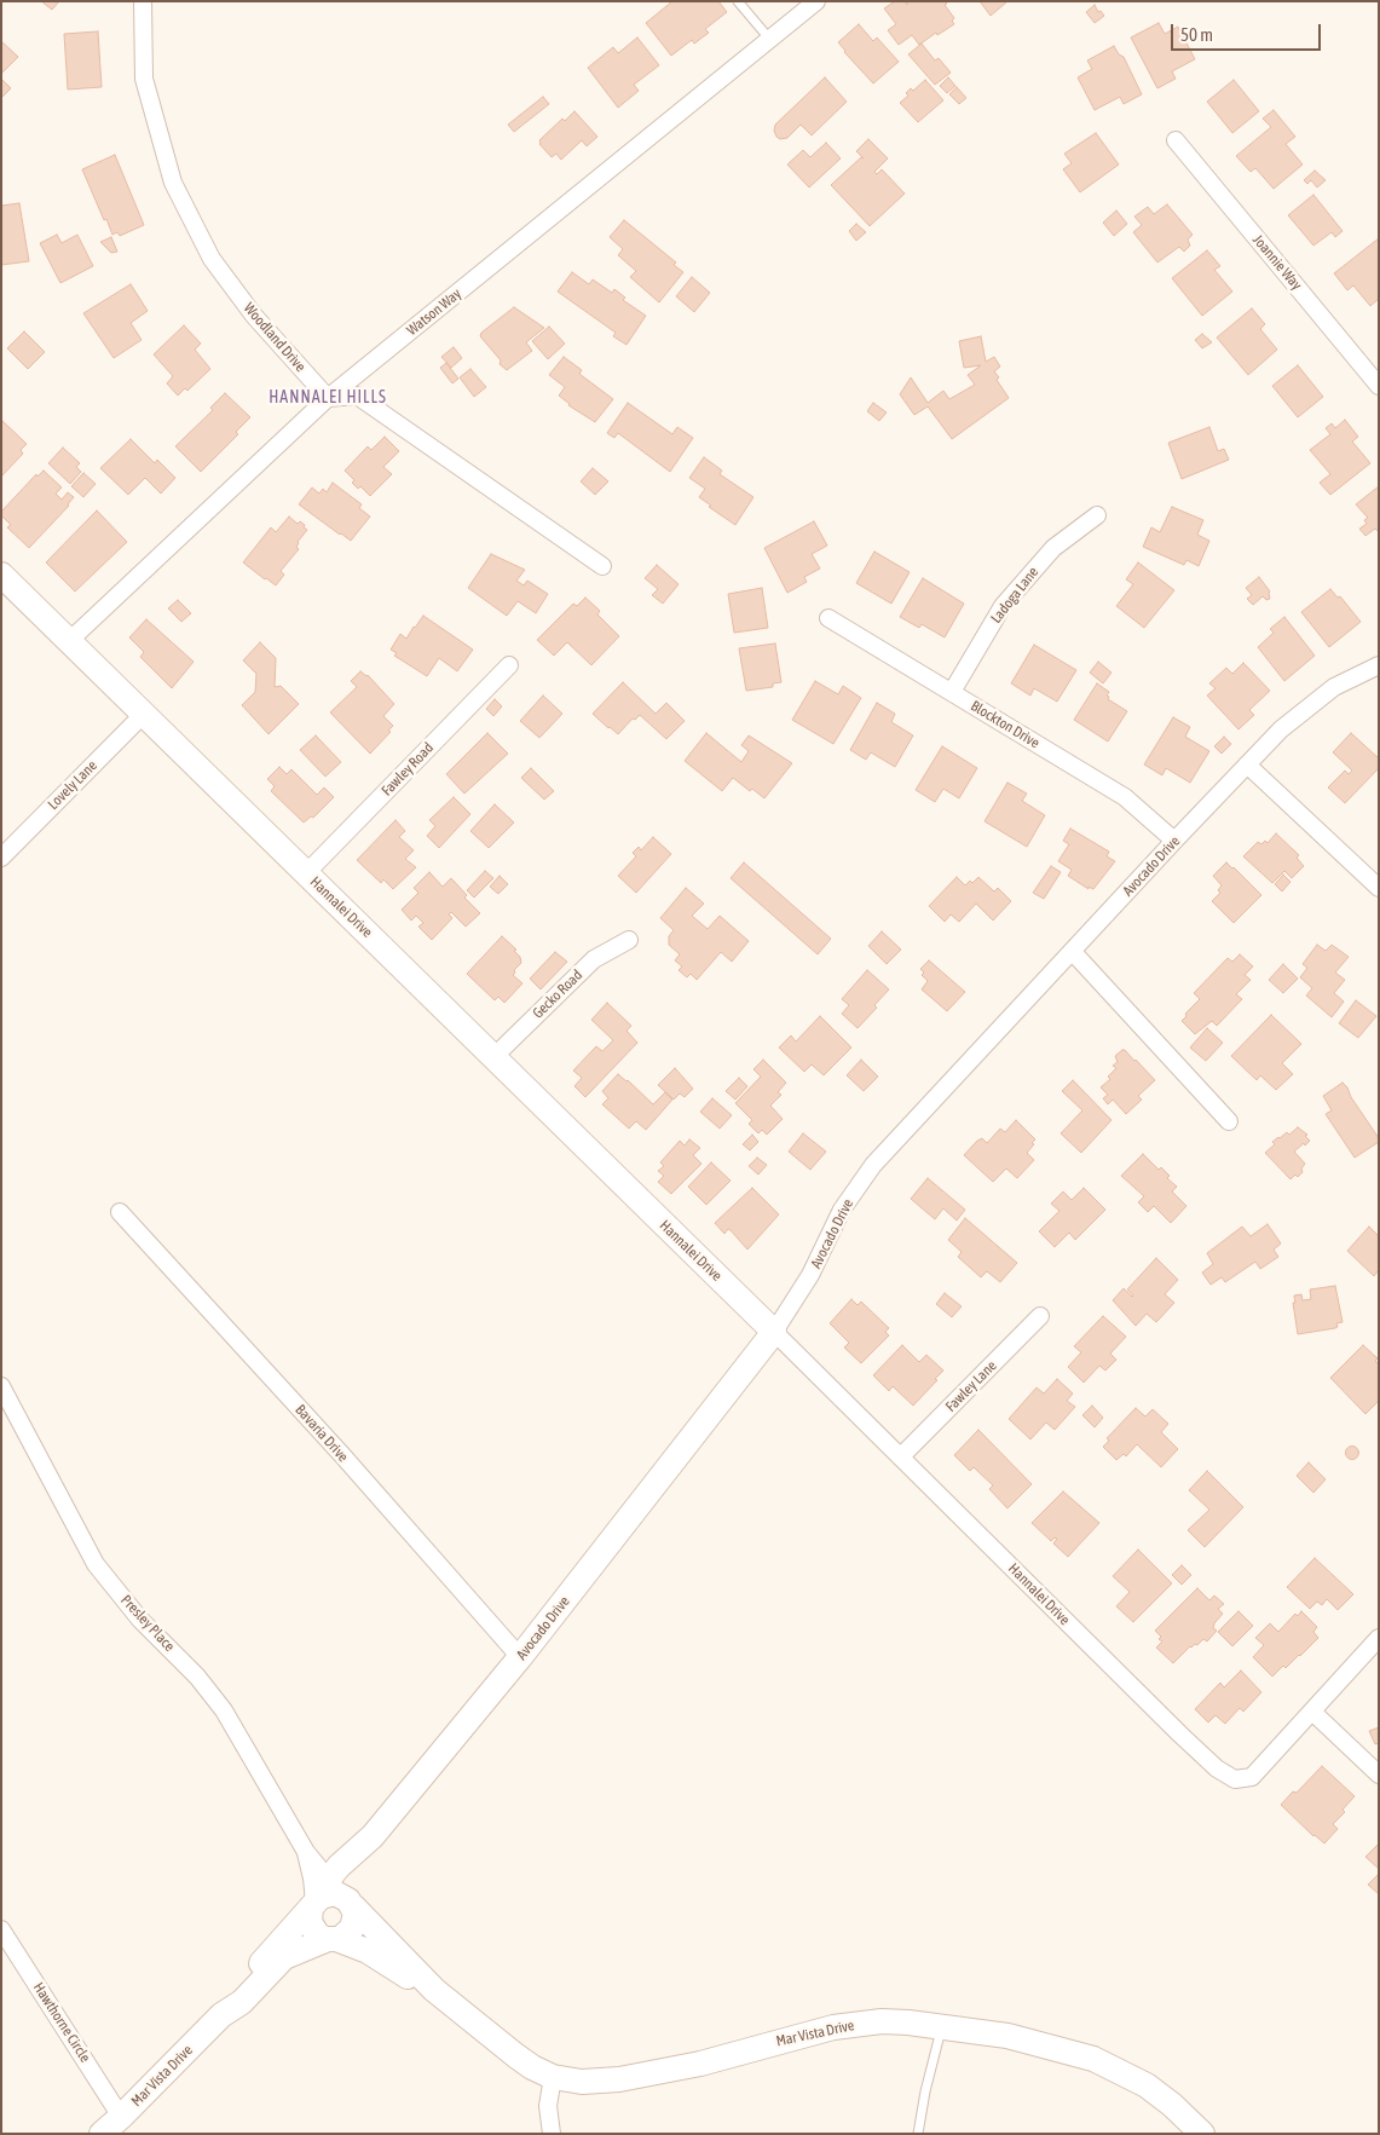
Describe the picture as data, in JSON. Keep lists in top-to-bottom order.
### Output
{
  "streets": {
    "street": [
      "Joannie Way",
      "Watson Way",
      "Woodland Drive",
      "Ladoga Lane",
      "Blockton Drive",
      "Fawley Road",
      "Lovely Lane",
      "Avocado Drive",
      "Hannalei Drive",
      "Gecko Road",
      "Fawley Lane",
      "Bavaria Drive",
      "Presley Place",
      "Hawthorne Circle",
      "Mar Vista Drive"
    ]
  },
  "crossings": [
    ["Watson Way", "Woodland Drive"],
    ["Watson Way", "Hannalei Drive"],
    ["Ladoga Lane", "Blockton Drive"],
    ["Blockton Drive", "Avocado Drive"],
    ["Fawley Road", "Hannalei Drive"],
    ["Lovely Lane", "Hannalei Drive"],
    ["Avocado Drive", "Hannalei Drive"],
    ["Avocado Drive", "Bavaria Drive"],
    ["Avocado Drive", "Presley Place"],
    ["Avocado Drive", "Mar Vista Drive"],
    ["Hannalei Drive", "Gecko Road"],
    ["Hannalei Drive", "Fawley Lane"],
    ["Presley Place", "Mar Vista Drive"],
    ["Hawthorne Circle", "Mar Vista Drive"]
  ],
  "districts": ["HANNALEI HILLS"],
  "scale_bar": "50 m"
}
